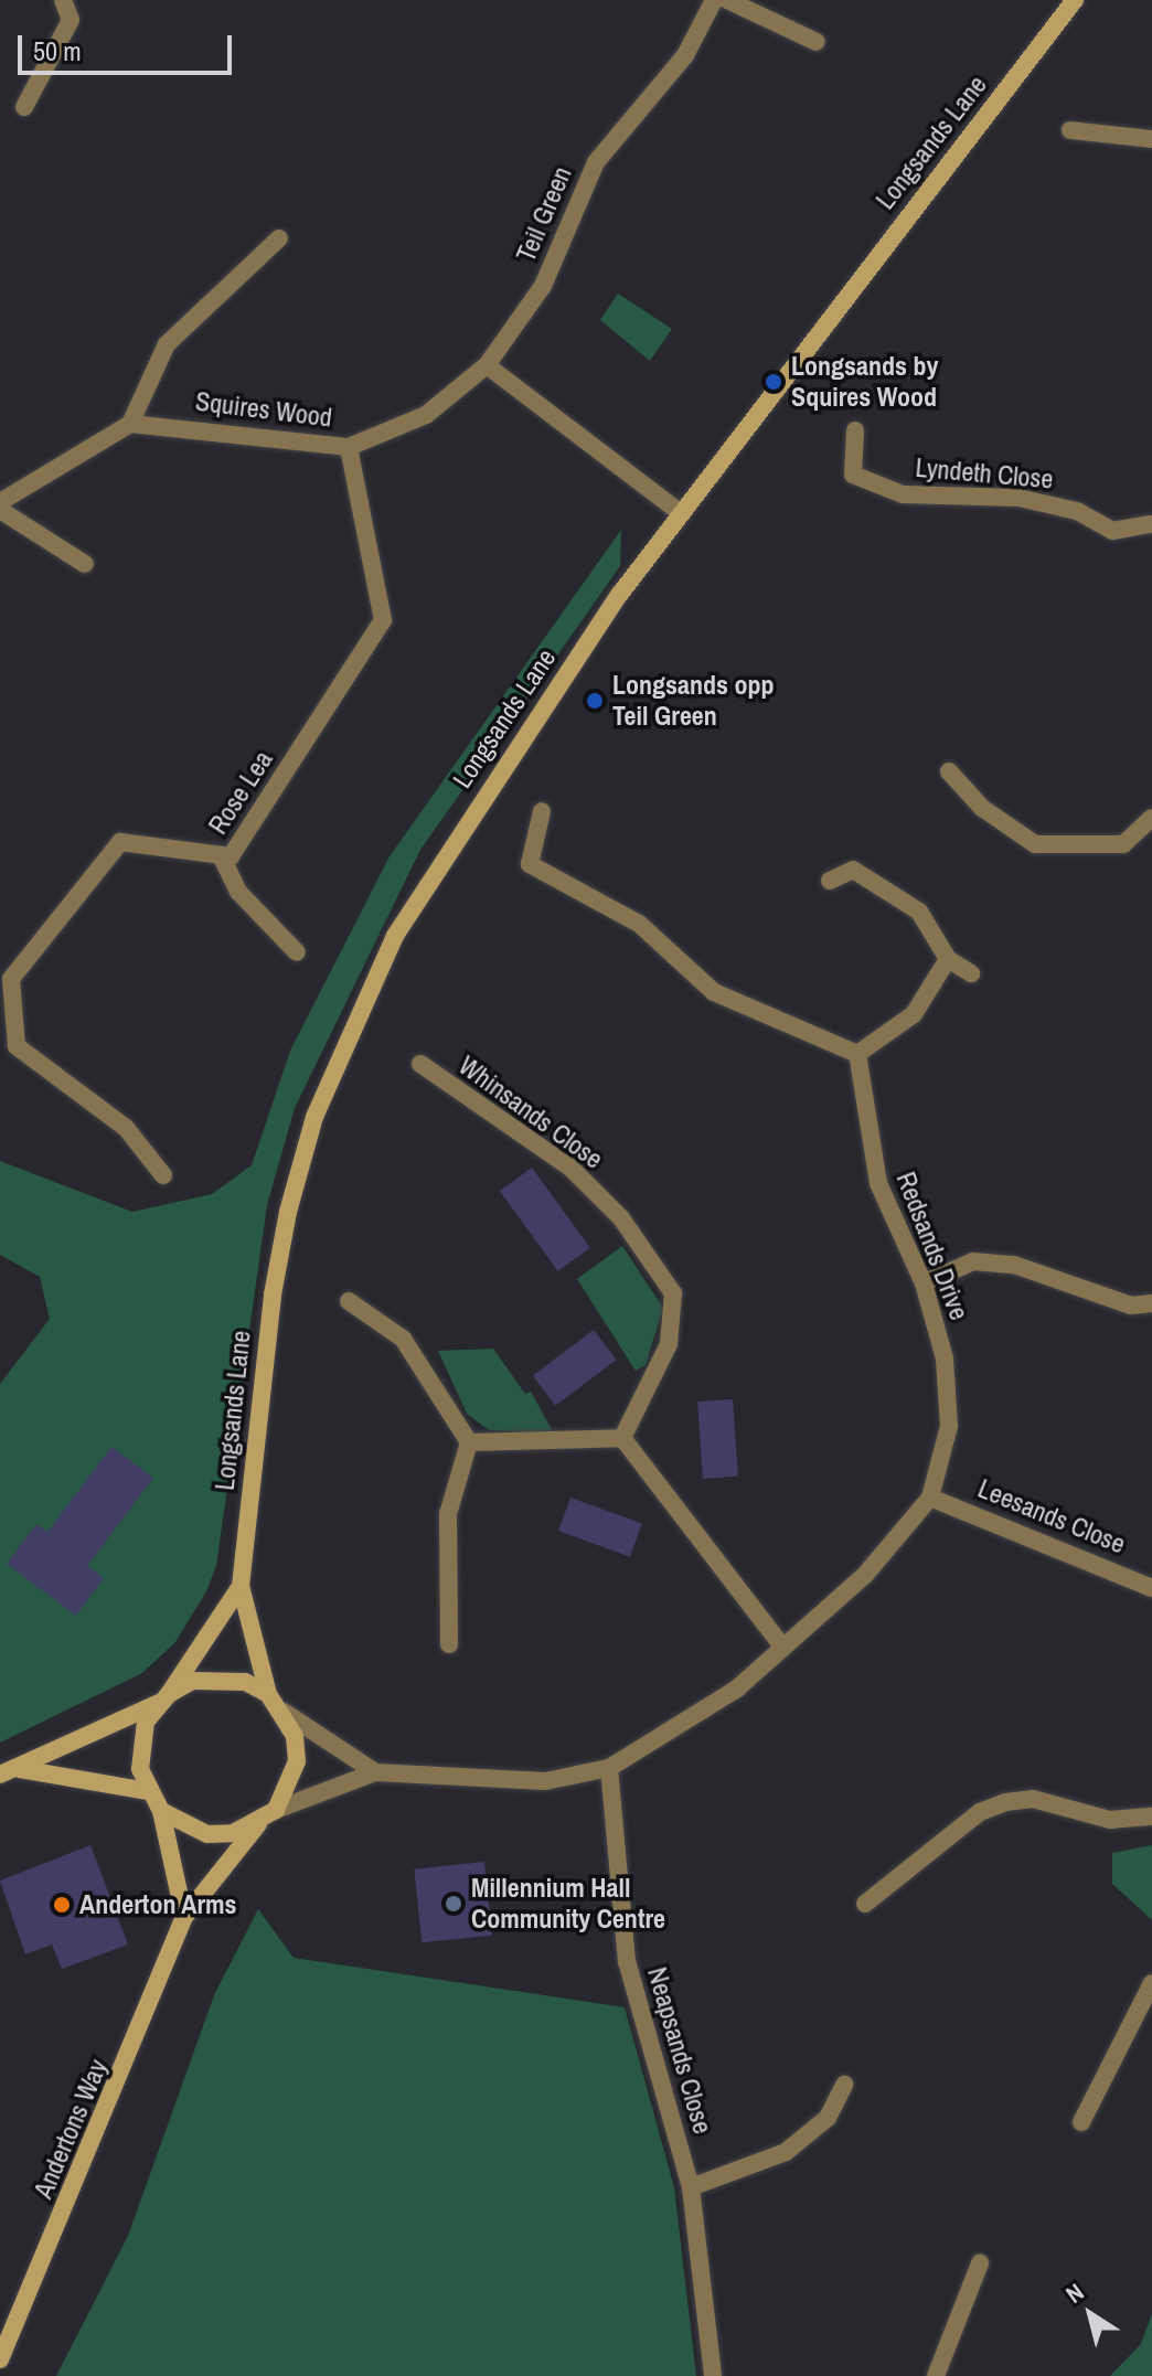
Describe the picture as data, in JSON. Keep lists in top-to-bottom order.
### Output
{
  "streets": {
    "main road": ["Longsands Lane", "Andertons Way"],
    "street": [
      "Teil Green",
      "Squires Wood",
      "Lyndeth Close",
      "Rose Lea",
      "Whinsands Close",
      "Redsands Drive",
      "Leesands Close",
      "Neapsands Close"
    ]
  },
  "crossings": [
    ["Longsands Lane", "Redsands Drive"],
    ["Longsands Lane", "Andertons Way"],
    ["Teil Green", "Squires Wood"],
    ["Squires Wood", "Rose Lea"],
    ["Redsands Drive", "Leesands Close"],
    ["Redsands Drive", "Neapsands Close"],
    ["Redsands Drive", "Andertons Way"]
  ],
  "places": [
    "Longsands by Squires Wood",
    "Longsands opp Teil Green",
    "Millennium Hall Community Centre",
    "Anderton Arms"
  ],
  "scale_bar": "50 m",
  "north": "top left"
}
